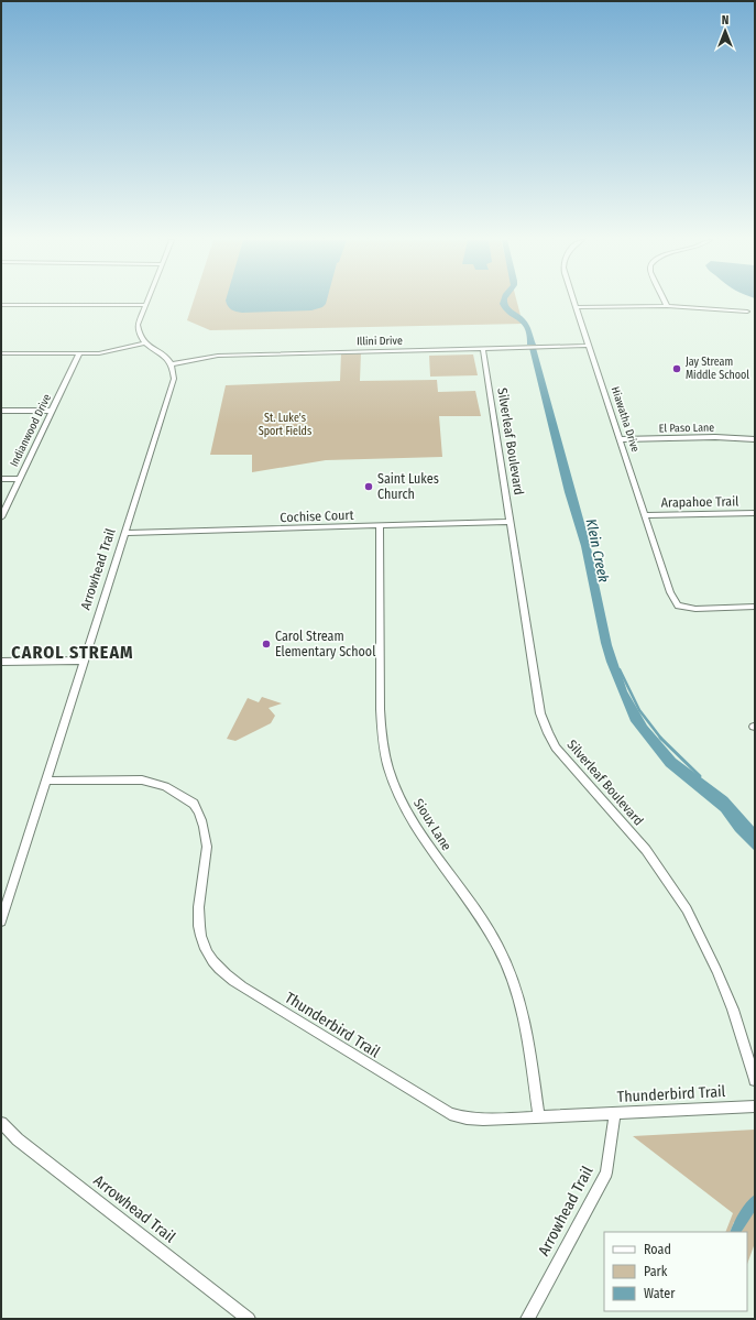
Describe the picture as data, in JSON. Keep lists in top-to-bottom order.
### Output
{
  "streets": {
    "street": [
      "Illini Drive",
      "Hiawatha Drive",
      "El Paso Lane",
      "Indianwood Drive",
      "Silverleaf Boulevard",
      "Arapahoe Trail",
      "Cochise Court",
      "Arrowhead Trail",
      "Sioux Lane",
      "Thunderbird Trail"
    ]
  },
  "crossings": [
    ["Illini Drive", "Hiawatha Drive"],
    ["Illini Drive", "Silverleaf Boulevard"],
    ["Illini Drive", "Arrowhead Trail"],
    ["Hiawatha Drive", "El Paso Lane"],
    ["Hiawatha Drive", "Arapahoe Trail"],
    ["Silverleaf Boulevard", "Cochise Court"],
    ["Cochise Court", "Arrowhead Trail"],
    ["Cochise Court", "Sioux Lane"],
    ["Arrowhead Trail", "Thunderbird Trail"],
    ["Sioux Lane", "Thunderbird Trail"]
  ],
  "districts": ["CAROL STREAM"],
  "water": ["Klein Creek"],
  "parks": ["St. Luke's Sport Fields"],
  "places": ["Jay Stream Middle School", "Saint Lukes Church", "Carol Stream Elementary School"],
  "legend": ["Road", "Park", "Water"],
  "north": "top"
}
